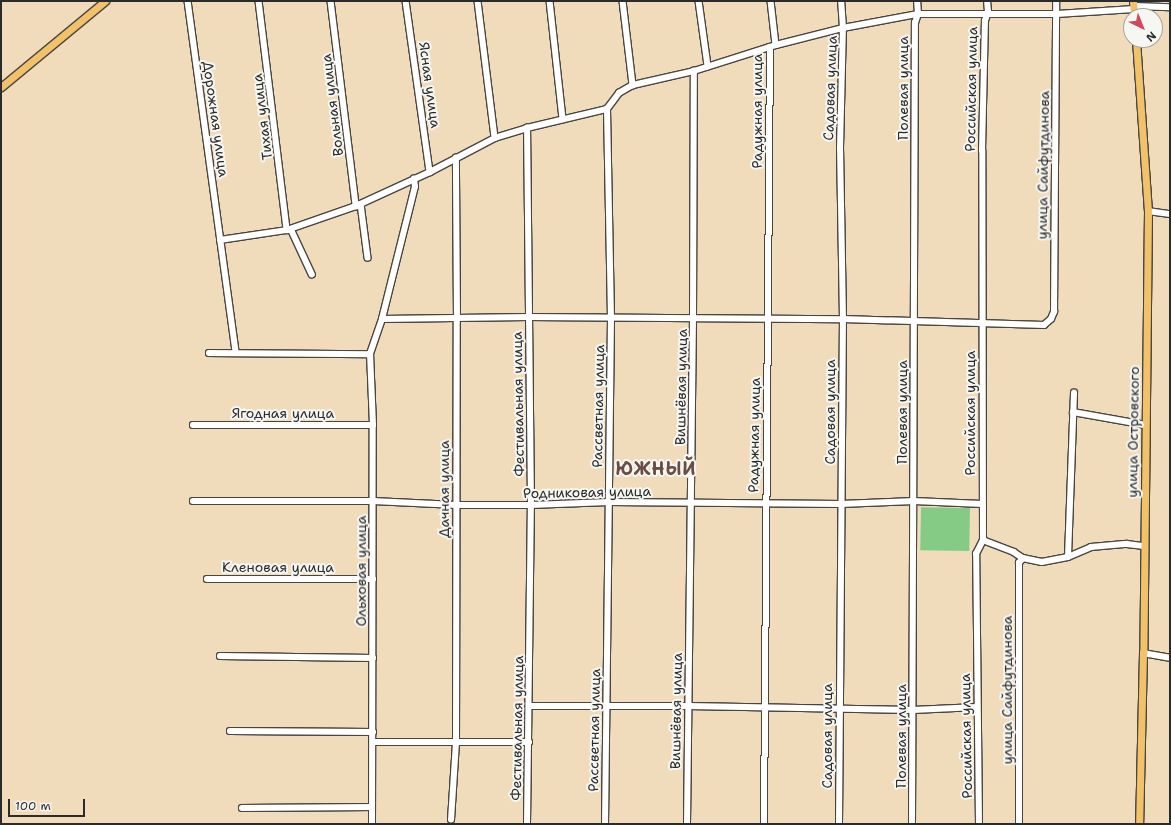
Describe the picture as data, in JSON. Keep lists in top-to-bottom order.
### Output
{
  "streets": {
    "main road": ["улица Островского"],
    "street": [
      "Ясная улица",
      "Садовая улица",
      "Полевая улица",
      "Российская улица",
      "Вольная улица",
      "Радужная улица",
      "Тихая улица",
      "Дорожная улица",
      "улица Сайфутдинова",
      "Вишнёвая улица",
      "Фестивальная улица",
      "Рассветная улица",
      "Ягодная улица",
      "Дачная улица",
      "Родниковая улица",
      "Кленовая улица",
      "Ольховая улица"
    ]
  },
  "crossings": [
    ["Садовая улица", "Родниковая улица"],
    ["Полевая улица", "Родниковая улица"],
    ["Российская улица", "улица Сайфутдинова"],
    ["Российская улица", "Родниковая улица"],
    ["Радужная улица", "Родниковая улица"],
    ["Вишнёвая улица", "Родниковая улица"],
    ["Фестивальная улица", "Родниковая улица"],
    ["Рассветная улица", "Родниковая улица"],
    ["Ягодная улица", "Ольховая улица"],
    ["Дачная улица", "Родниковая улица"],
    ["Родниковая улица", "Ольховая улица"],
    ["Кленовая улица", "Ольховая улица"]
  ],
  "districts": ["ЮЖНЫЙ"],
  "scale_bar": "100 m",
  "north": "bottom right"
}
